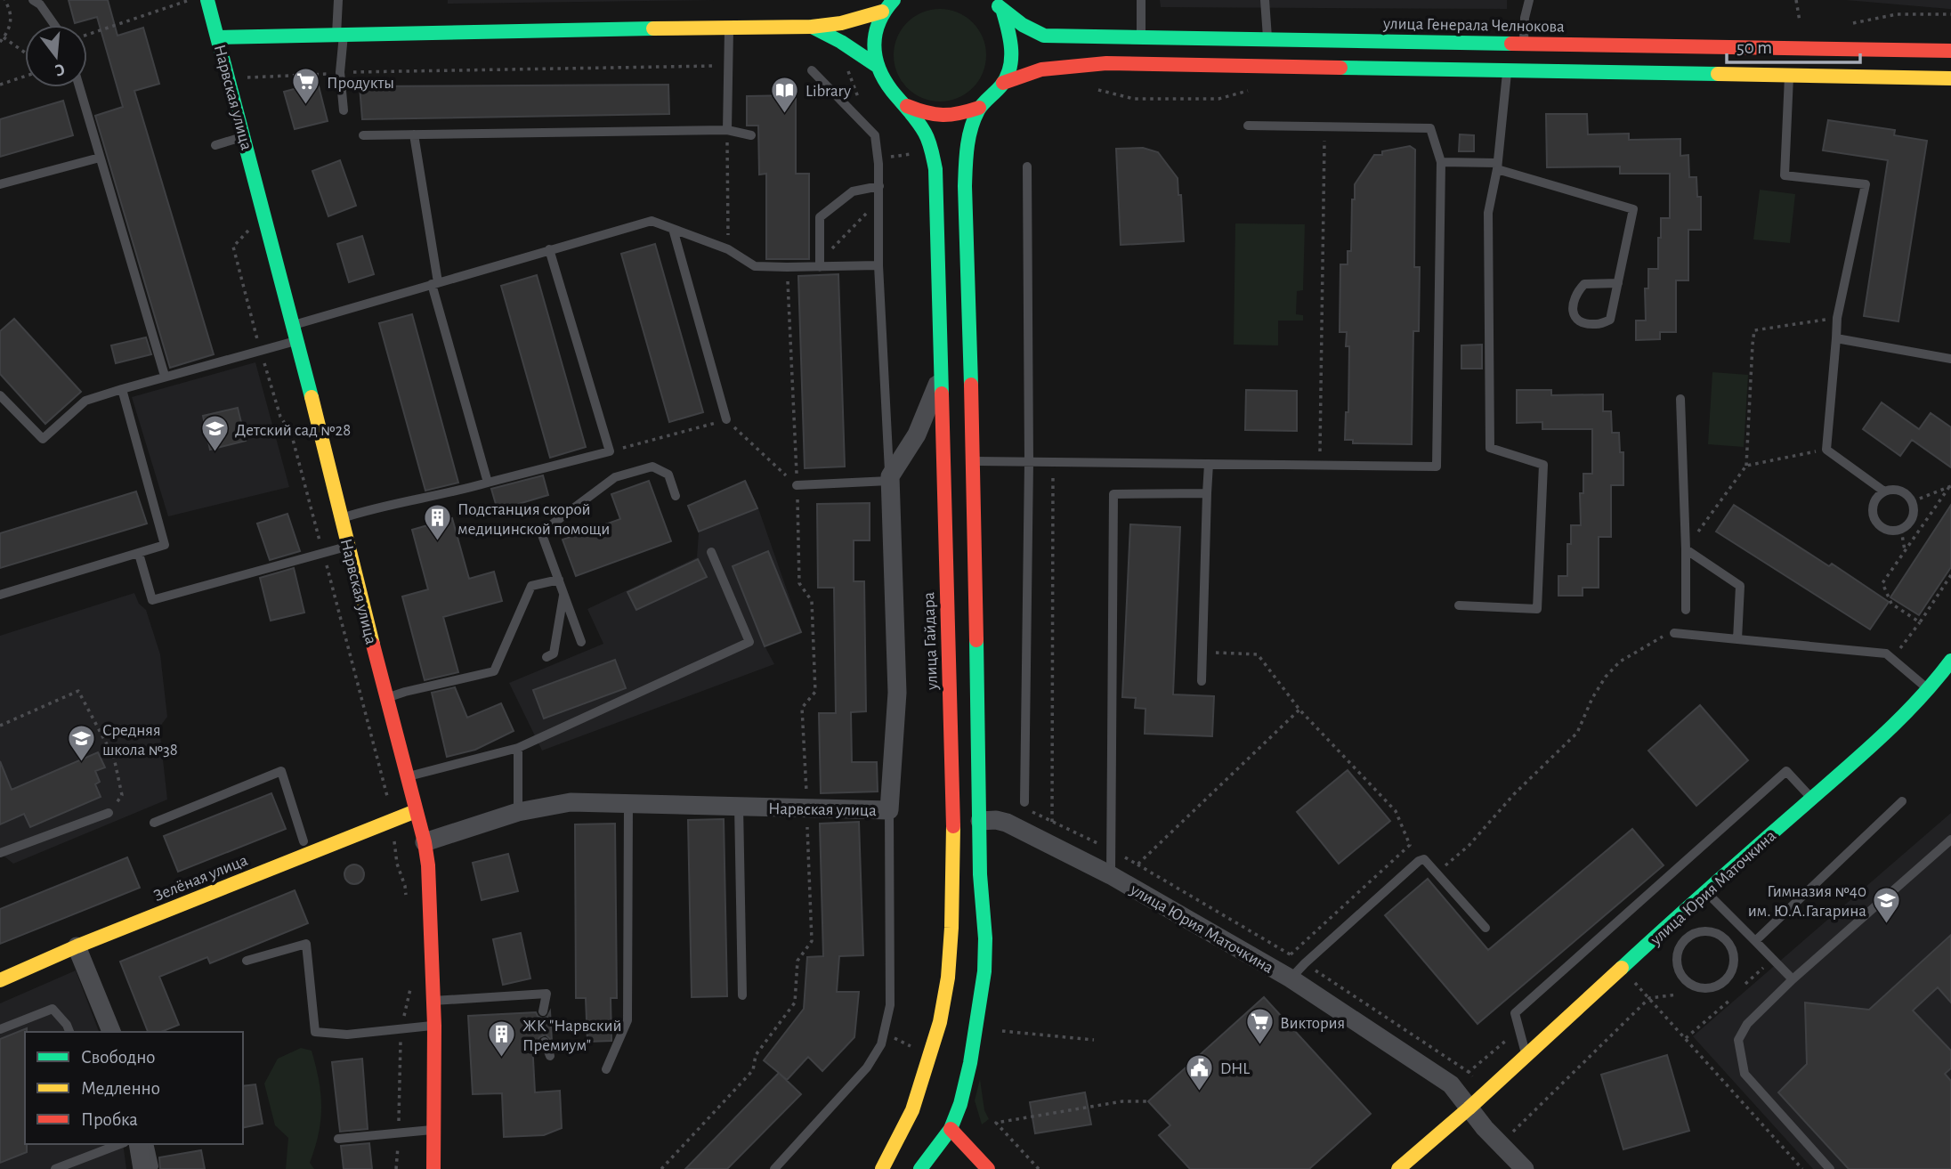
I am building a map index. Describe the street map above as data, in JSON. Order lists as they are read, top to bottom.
{
  "streets": {
    "main road": [
      "улица Генерала Челнокова",
      "Нарвская улица",
      "улица Гайдара",
      "Зелёная улица",
      "улица Юрия Маточкина"
    ]
  },
  "crossings": [
    ["улица Генерала Челнокова", "улица Гайдара"],
    ["Нарвская улица", "Зелёная улица"],
    ["улица Гайдара", "улица Юрия Маточкина"]
  ],
  "places": {
    "supermarket": ["Продукты", "Виктория"],
    "library": ["Library"],
    "school or university": ["Детский сад №28", "Средняя школа №38", "Гимназия №40 им. Ю.А.Гагарина"],
    "building": ["Подстанция скорой медицинской помощи", "ЖК \"Нарвский Премиум\""],
    "public building": ["DHL"]
  },
  "legend": ["Свободно", "Медленно", "Пробка"],
  "scale_bar": "50 m",
  "north": "bottom"
}
